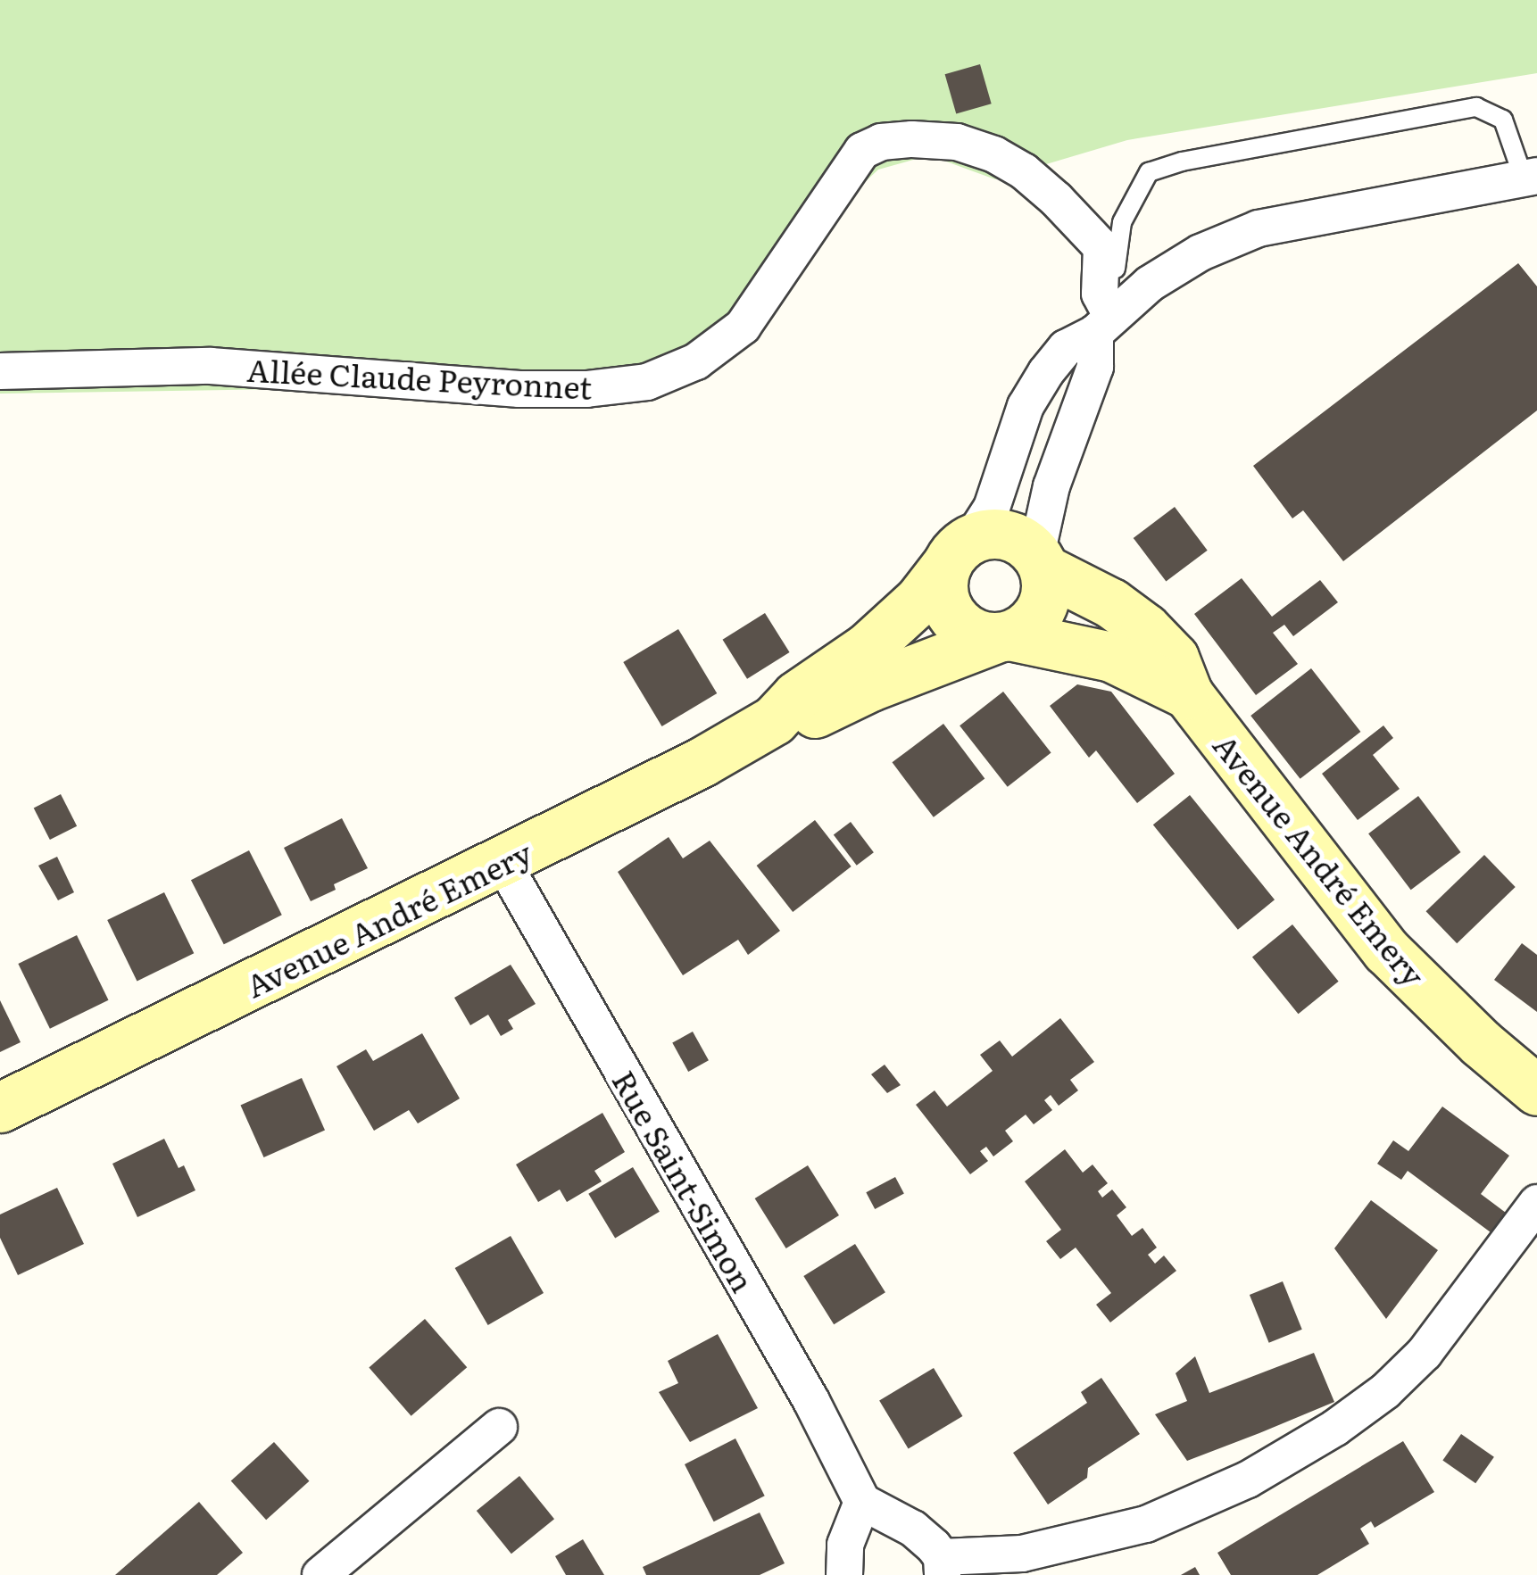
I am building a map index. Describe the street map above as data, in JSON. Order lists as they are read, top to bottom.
{
  "streets": {
    "street": ["Allée Claude Peyronnet", "Avenue André Emery", "Rue Saint-Simon"]
  },
  "crossings": [
    ["Allée Claude Peyronnet", "Avenue André Emery"],
    ["Avenue André Emery", "Rue Saint-Simon"]
  ]
}
